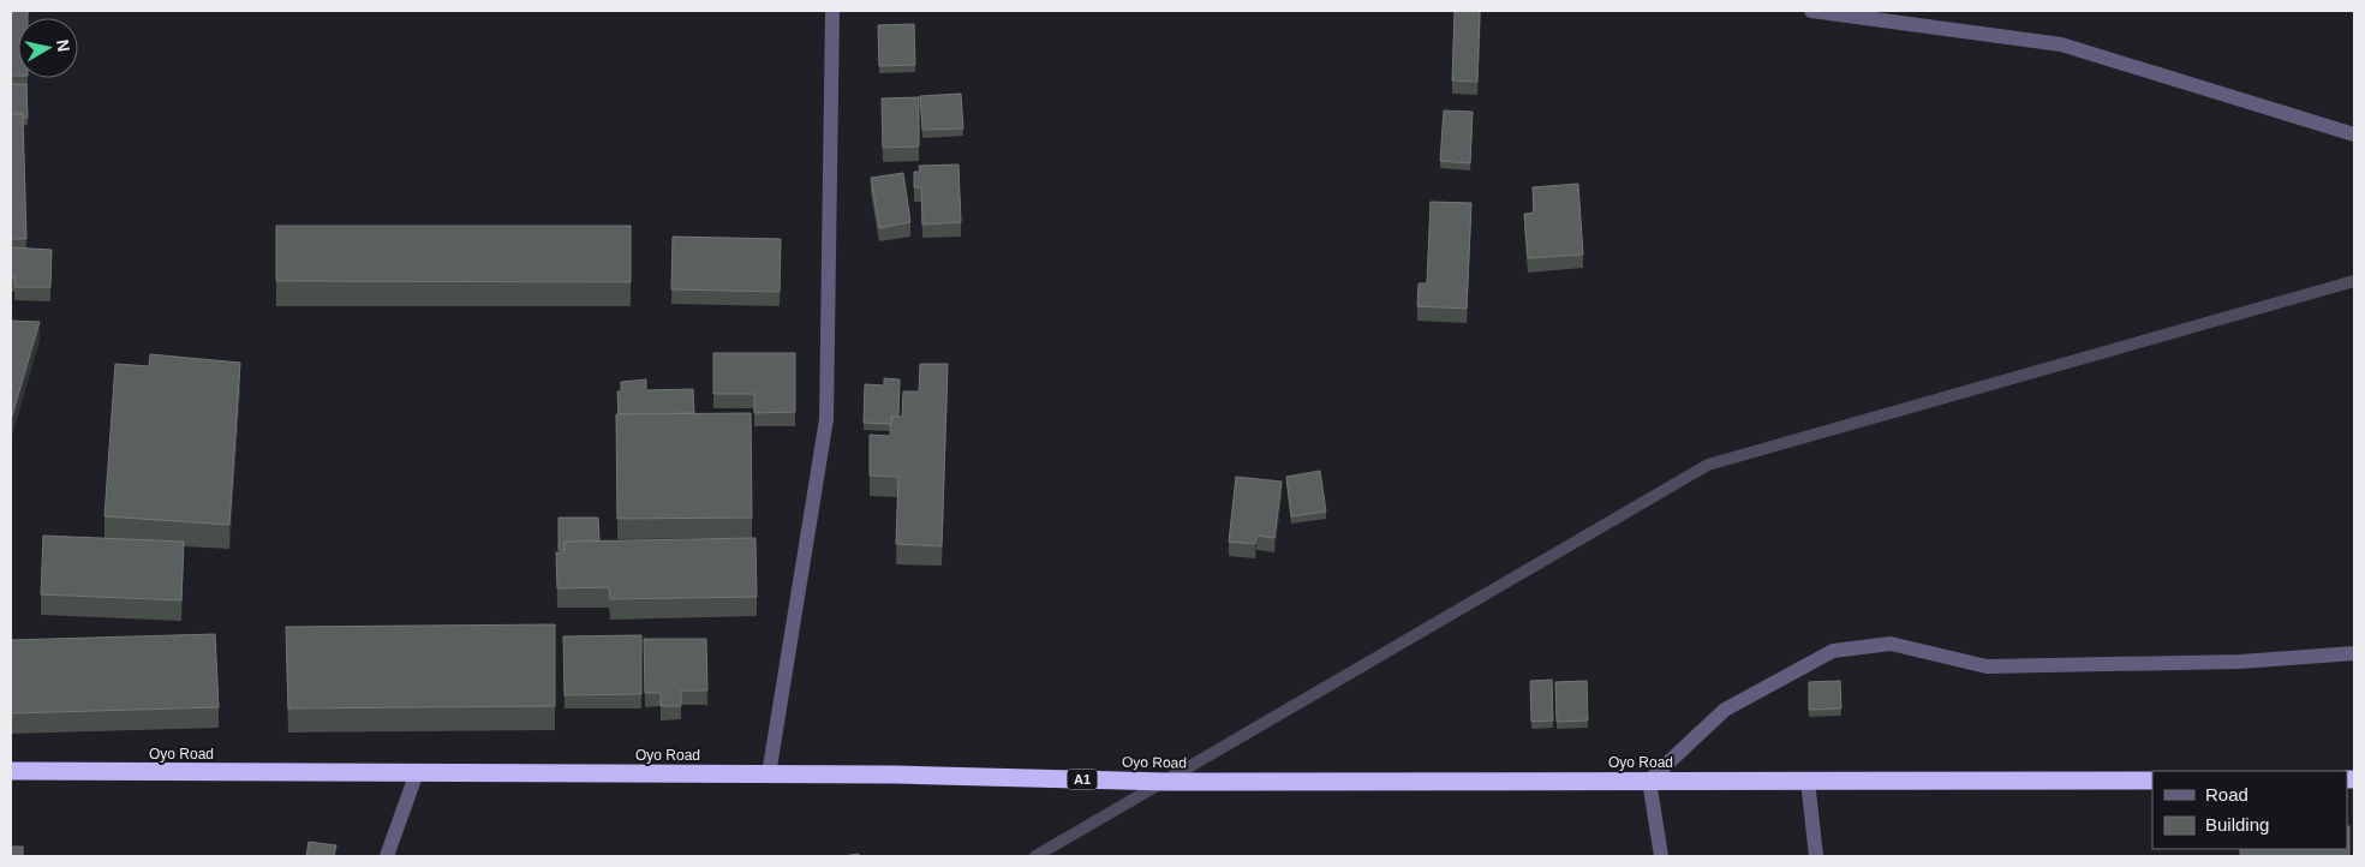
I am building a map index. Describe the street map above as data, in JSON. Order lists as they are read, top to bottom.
{
  "streets": {
    "highway": ["Oyo Road", "A1"]
  },
  "legend": ["Road", "Building"],
  "north": "right"
}
